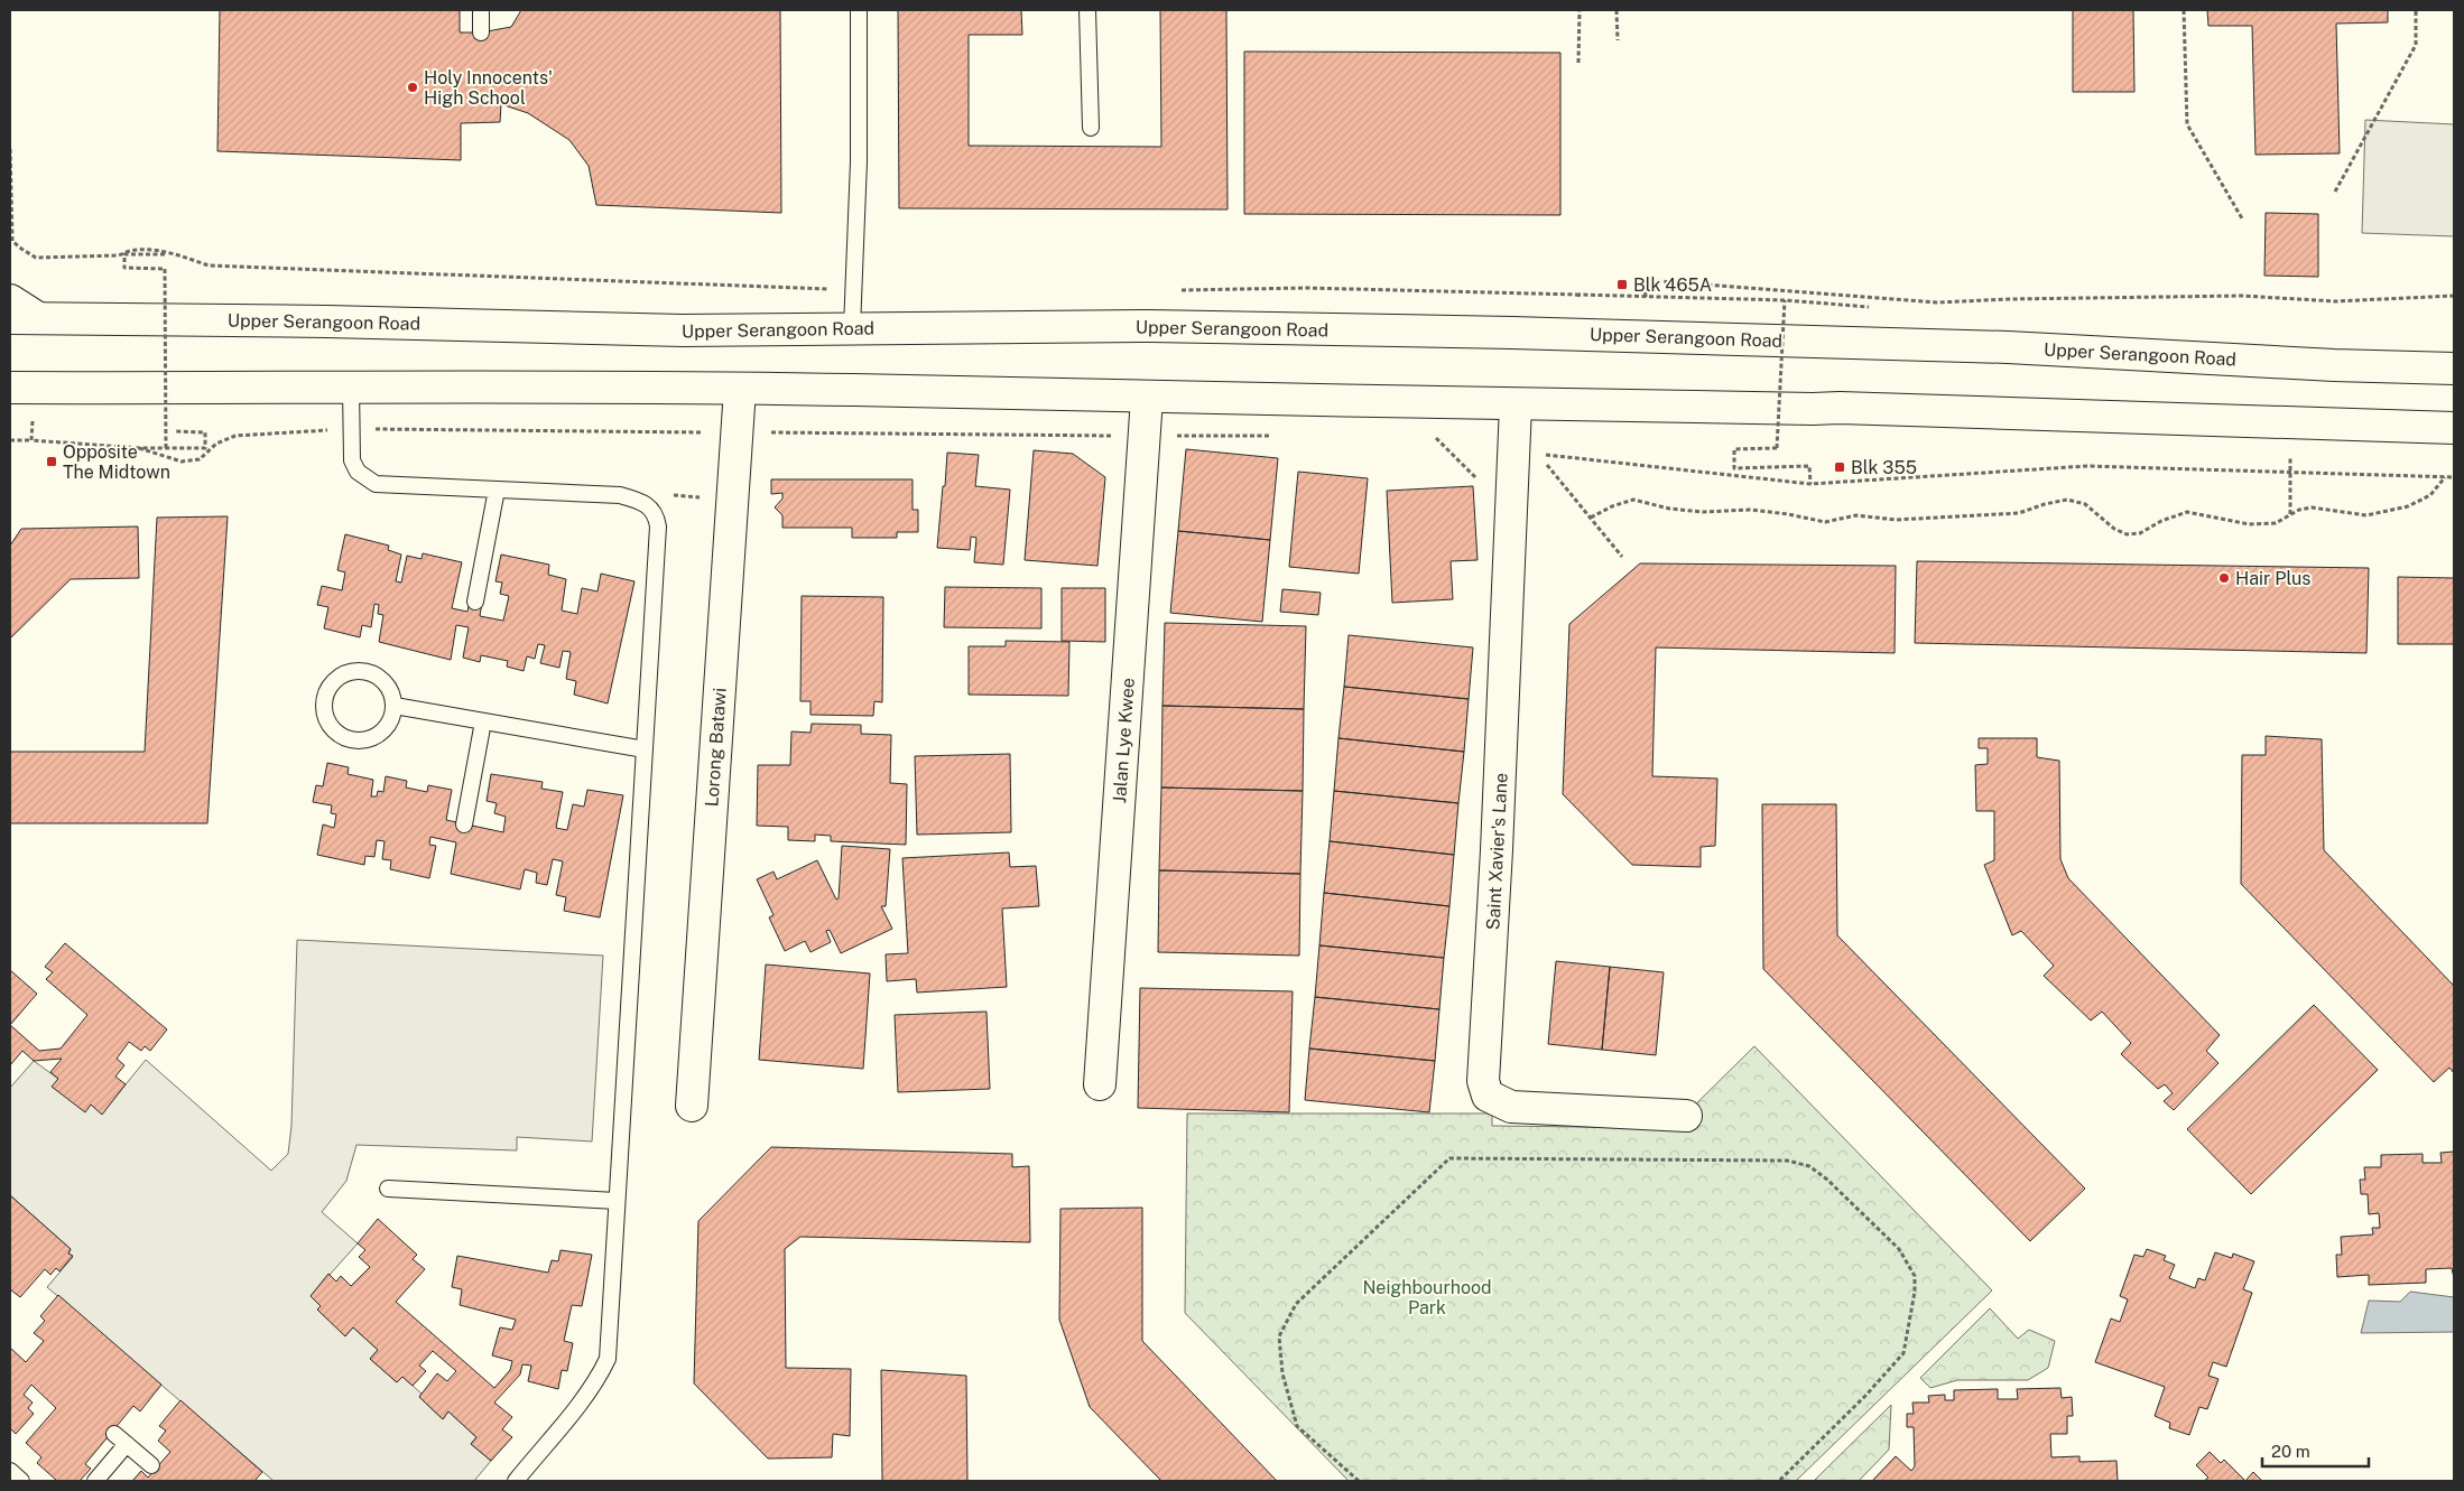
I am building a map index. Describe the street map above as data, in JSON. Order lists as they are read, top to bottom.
{
  "streets": {
    "main road": [
      "Upper Serangoon Road",
      "Jalan Lye Kwee",
      "Lorong Batawi",
      "Saint Xavier's Lane"
    ]
  },
  "parks": ["Neighbourhood Park"],
  "places": {
    "other": ["Holy Innocents' High School", "Hair Plus"],
    "transit": ["Blk 465A", "Opposite The Midtown", "Blk 355"]
  },
  "scale_bar": "20 m"
}
